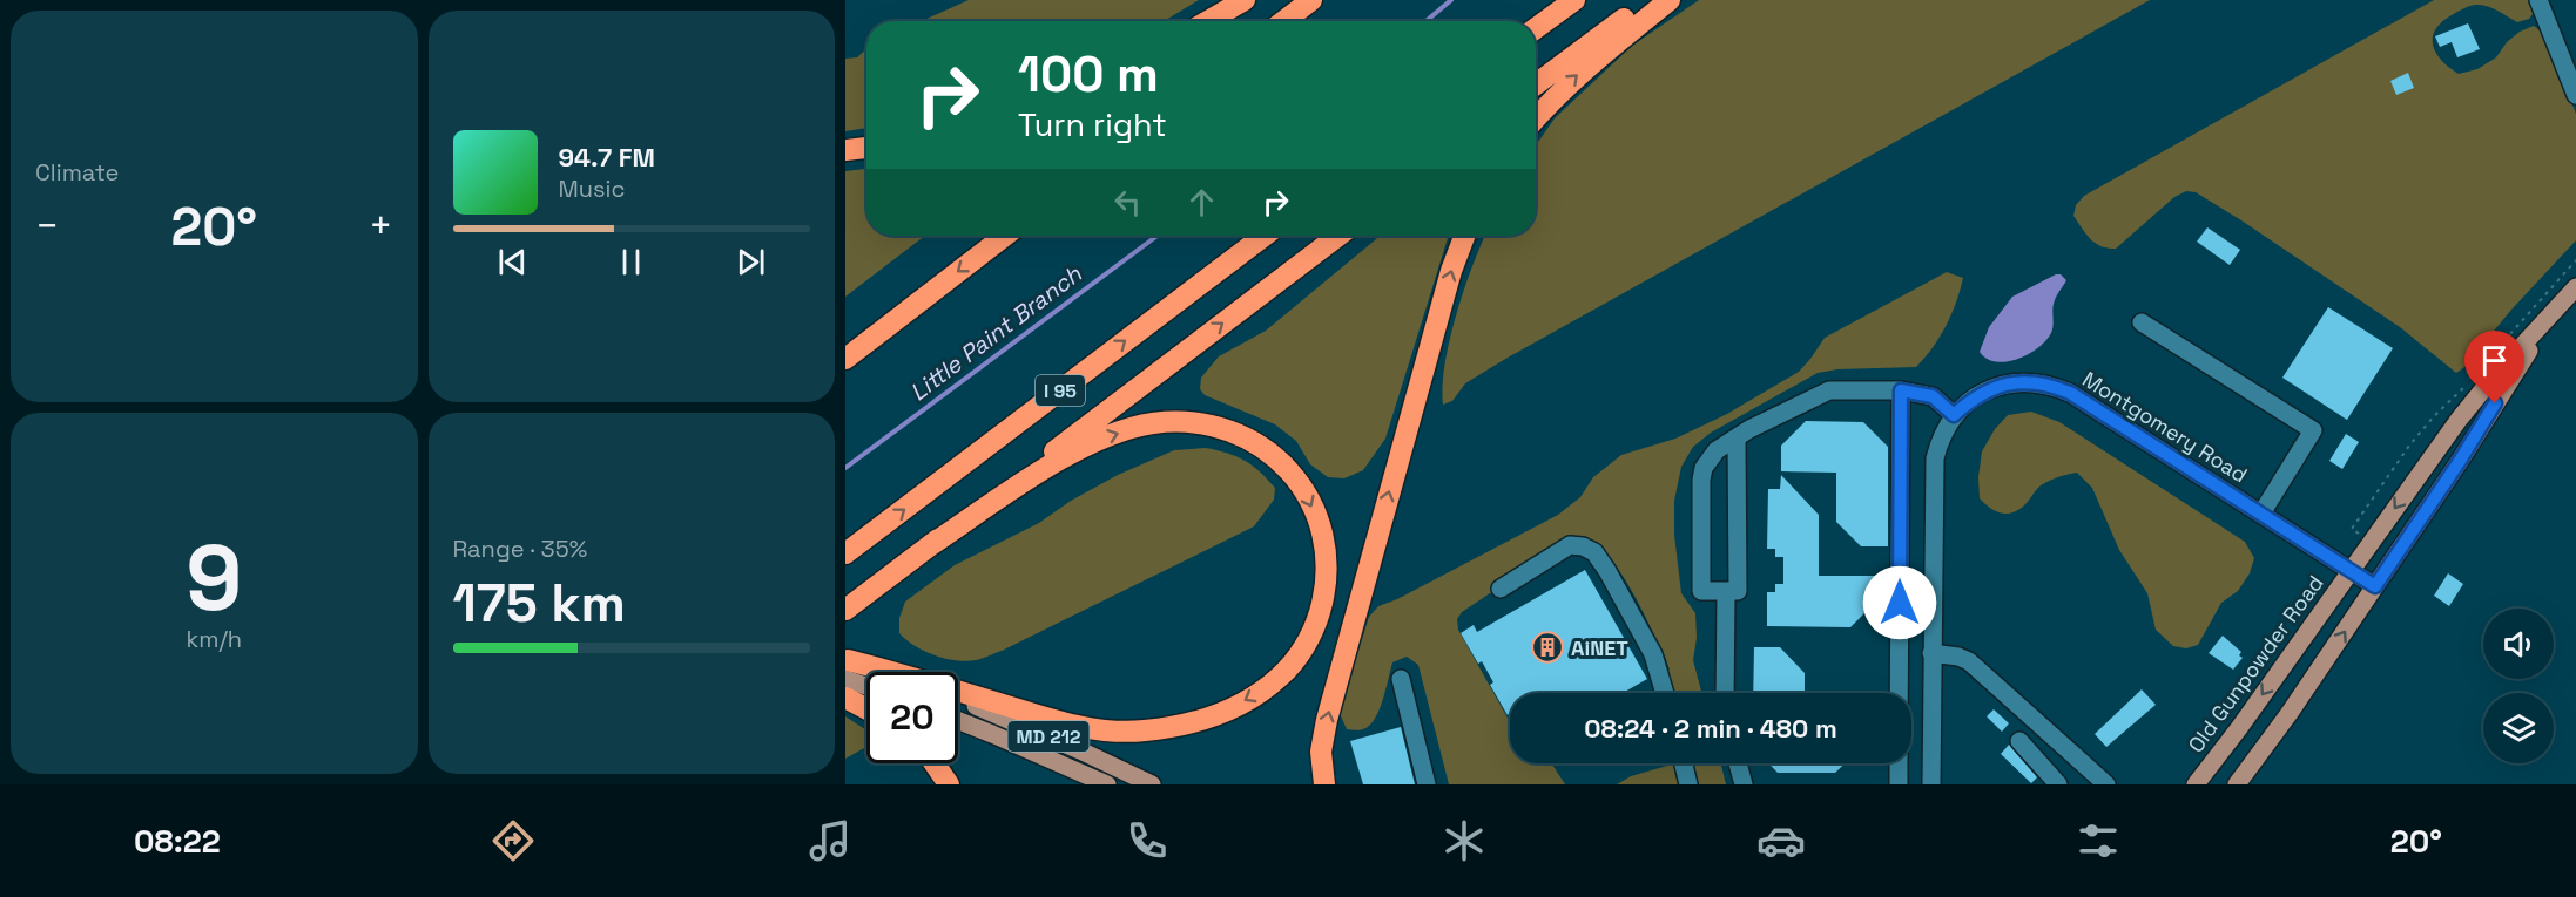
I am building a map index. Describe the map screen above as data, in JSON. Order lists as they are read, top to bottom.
{
  "streets": {
    "highway": ["I 95"],
    "main road": ["Old Gunpowder Road", "MD 212"],
    "street": ["Montgomery Road"]
  },
  "crossings": [
    ["Montgomery Road", "Old Gunpowder Road"]
  ],
  "water": ["Little Paint Branch"],
  "places": {
    "building": ["AiNET"]
  },
  "page": {
    "tile": [
      "Climate",
      ["9", "km/h"],
      ["Range · 35%", "175 km"]
    ],
    "turn": ["100 m", "Turn right"],
    "song": ["94.7 FM", "Music"],
    "heat": ["−", "20°", "+"],
    "limit": "20",
    "trip": "08:24 · 2 min · 480 m",
    "tabs": ["08:22", "20°"]
  }
}
